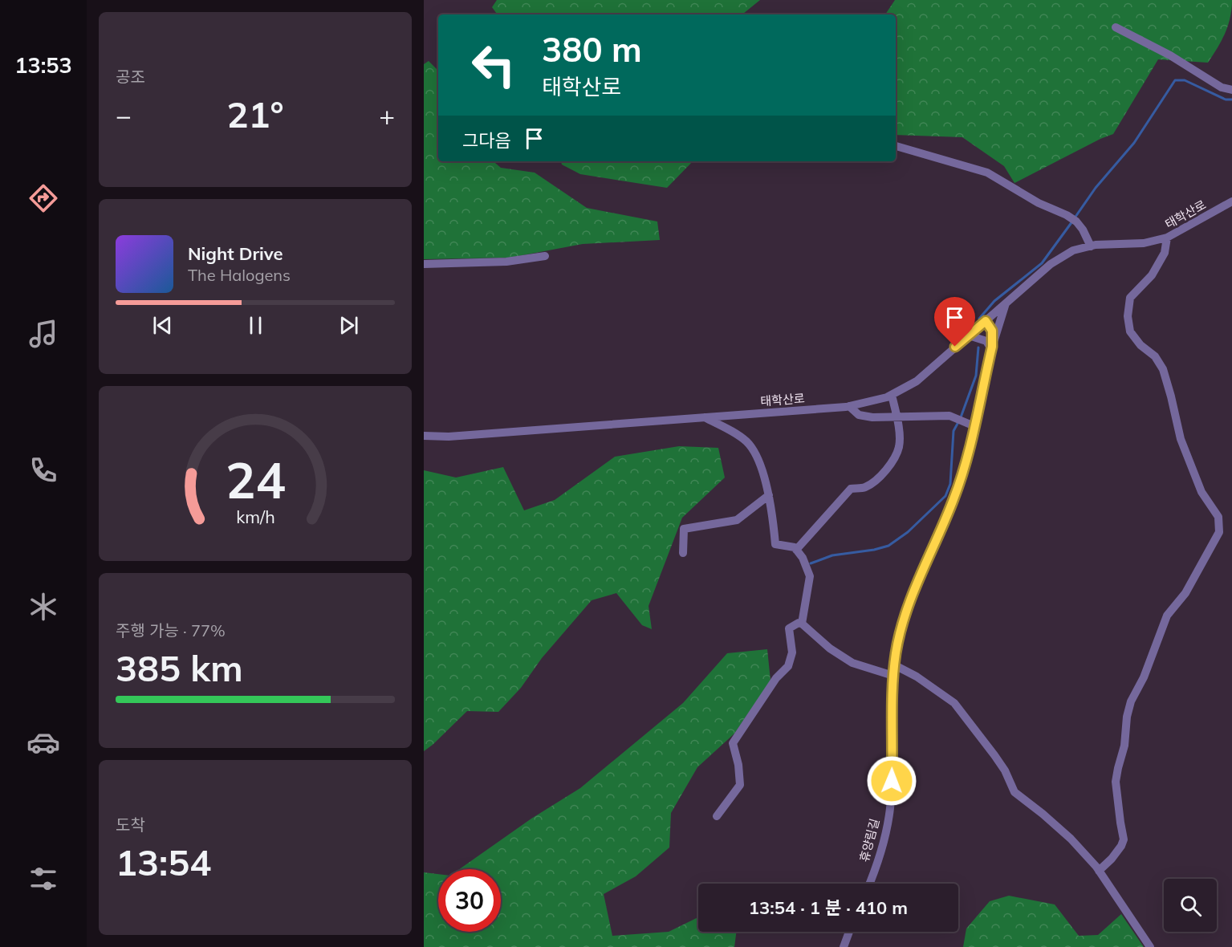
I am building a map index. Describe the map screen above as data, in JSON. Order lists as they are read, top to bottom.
{
  "streets": {
    "street": ["태학산로", "휴양림길"]
  },
  "crossings": [
    ["태학산로", "휴양림길"]
  ],
  "page": {
    "tabs": "13:53",
    "tile": [
      "공조",
      ["주행 가능 · 77%", "385 km"],
      ["도착", "13:54"]
    ],
    "turn": ["380 m", "태학산로"],
    "heat": ["−", "21°", "+"],
    "then": "그다음",
    "song": ["Night Drive", "The Halogens"],
    "limit": "30",
    "trip": "13:54 · 1 분 · 410 m",
    "gauge": ["24", "km/h"]
  }
}
